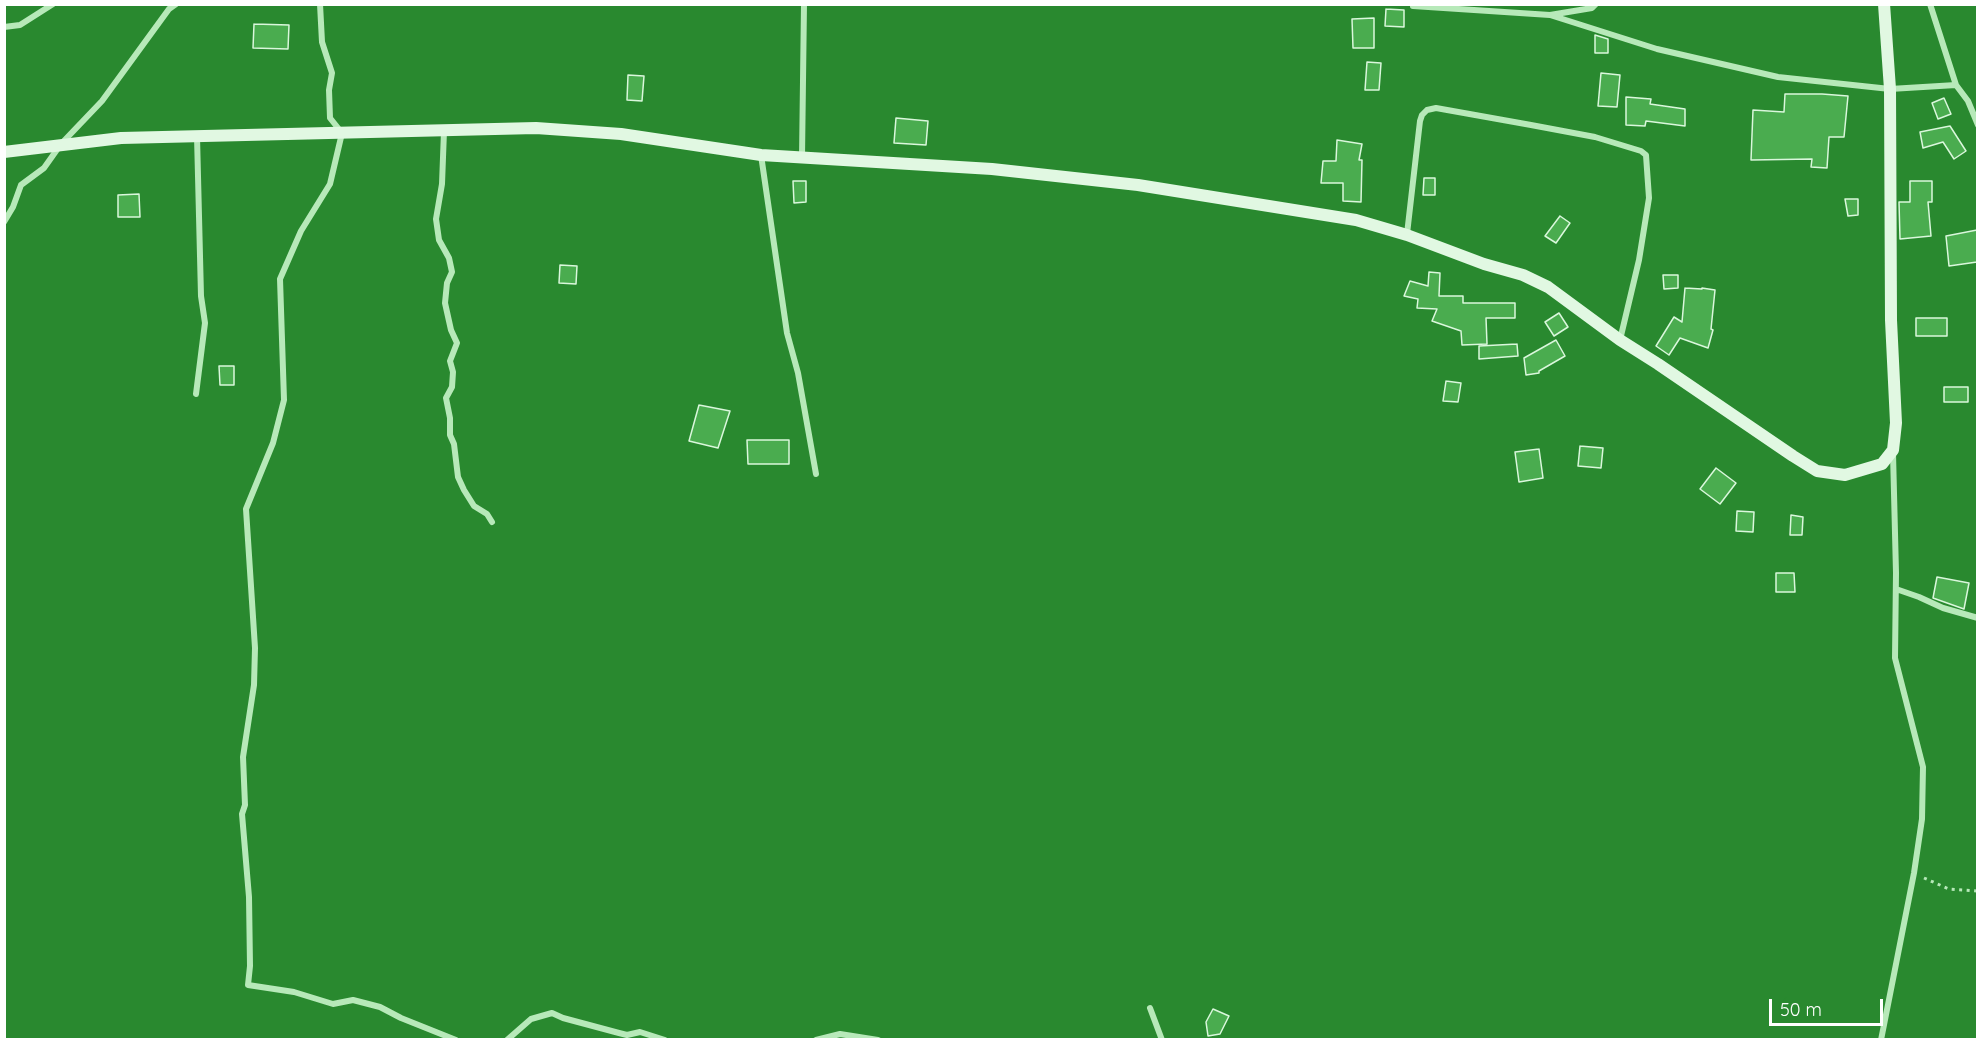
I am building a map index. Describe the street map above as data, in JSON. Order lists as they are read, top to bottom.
{
  "scale_bar": "50 m"
}
